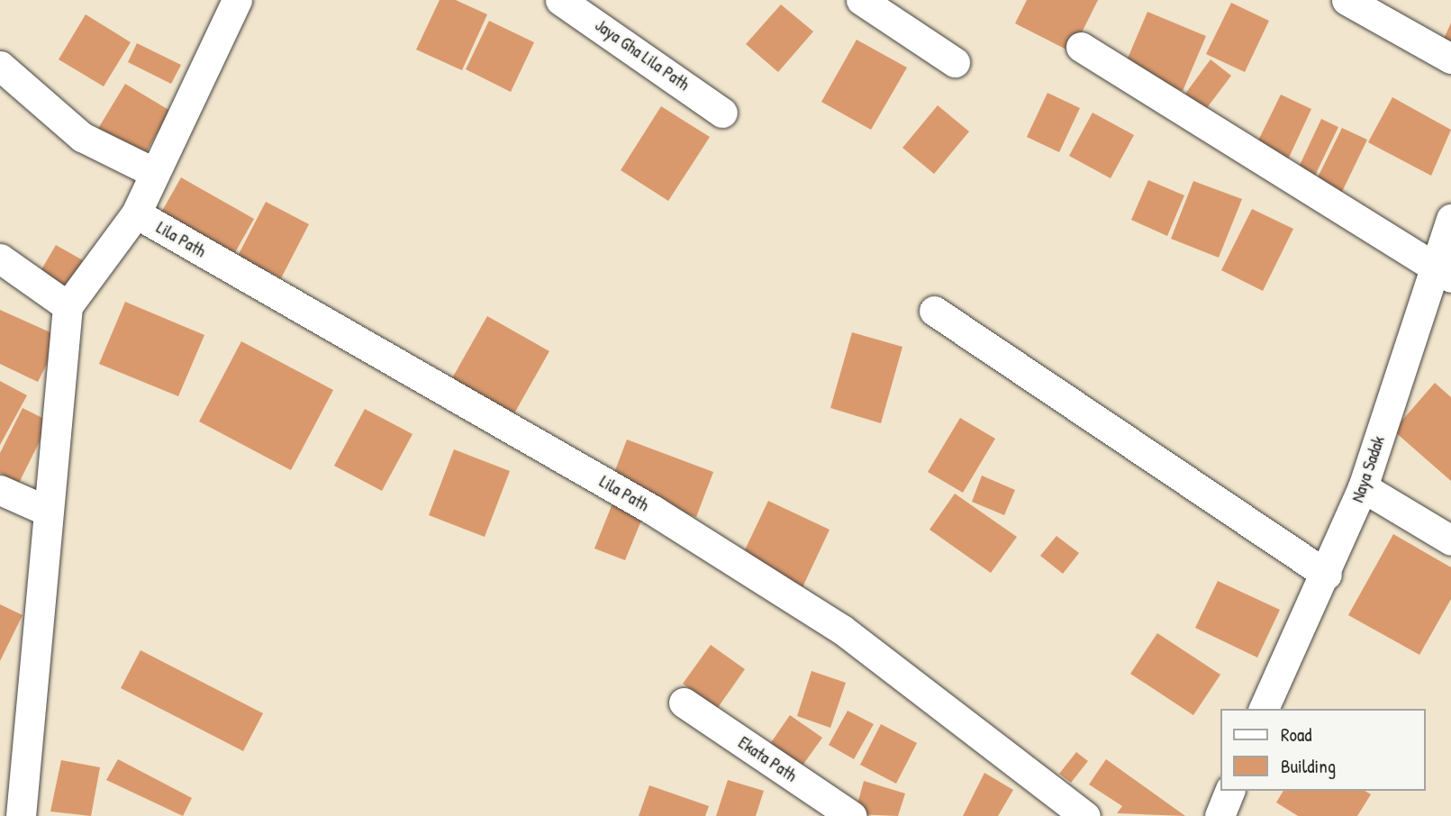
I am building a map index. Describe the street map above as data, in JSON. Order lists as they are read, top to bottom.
{
  "streets": {
    "street": [
      "Jaya Gha Lila Path",
      "Lila Path",
      "Naya Sadak",
      "Ekata Path"
    ]
  },
  "legend": ["Road", "Building"]
}
